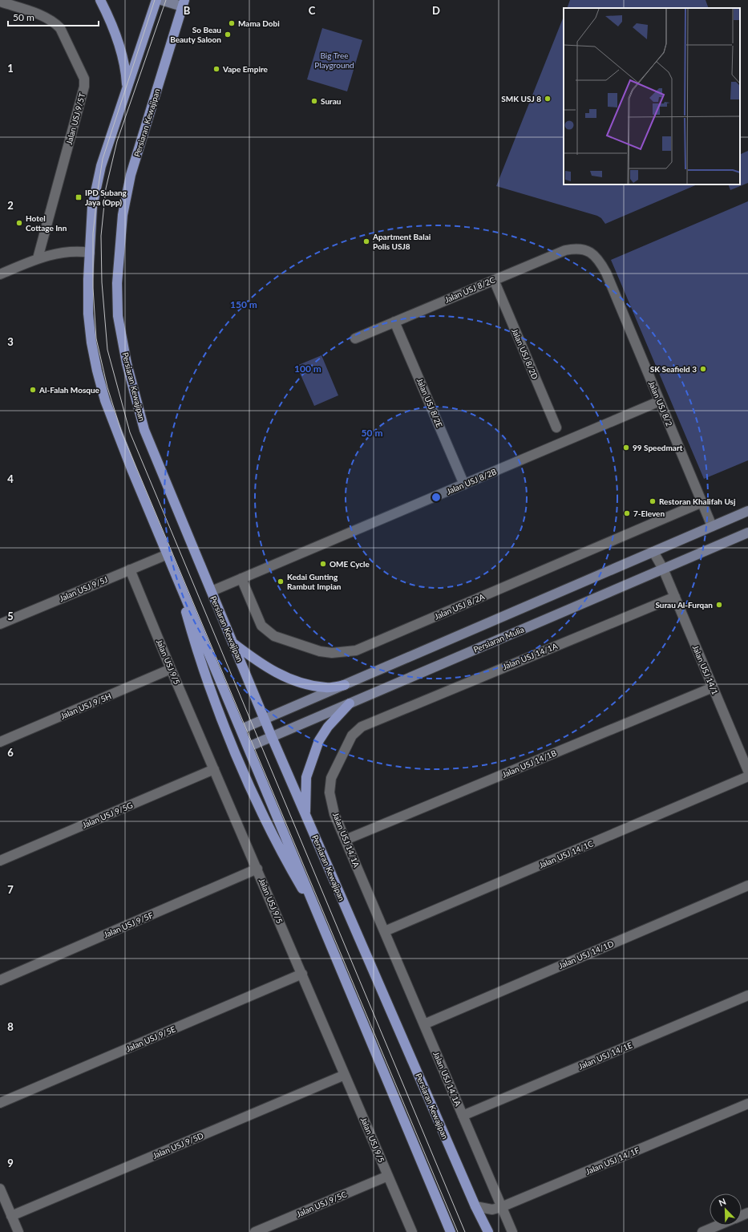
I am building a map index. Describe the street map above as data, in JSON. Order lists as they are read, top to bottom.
{
  "streets": {
    "main road": ["Persiaran Kewajipan", "Persiaran Mulia"],
    "street": [
      "Jalan USJ 9/5T",
      "Jalan USJ 8/2C",
      "Jalan USJ 8/2D",
      "Jalan USJ 8/2E",
      "Jalan USJ 8/2",
      "Jalan USJ 8/2B",
      "Jalan USJ 9/5J",
      "Jalan USJ 8/2A",
      "Jalan USJ 14/1A",
      "Jalan USJ 9/5",
      "Jalan USJ 14/1",
      "Jalan USJ 9/5H",
      "Jalan USJ 14/1B",
      "Jalan USJ 9/5G",
      "Jalan USJ 14/1C",
      "Jalan USJ 9/5F",
      "Jalan USJ 14/1D",
      "Jalan USJ 9/5E",
      "Jalan USJ 14/1E",
      "Jalan USJ 9/5D",
      "Jalan USJ 14/1F",
      "Jalan USJ 9/5C"
    ]
  },
  "crossings": [
    ["Persiaran Kewajipan", "Jalan USJ 8/2B"],
    ["Persiaran Kewajipan", "Persiaran Mulia"],
    ["Persiaran Kewajipan", "Jalan USJ 14/1F"],
    ["Jalan USJ 8/2C", "Jalan USJ 8/2D"],
    ["Jalan USJ 8/2C", "Jalan USJ 8/2E"],
    ["Jalan USJ 8/2C", "Jalan USJ 8/2"],
    ["Jalan USJ 8/2E", "Jalan USJ 8/2B"],
    ["Jalan USJ 8/2", "Jalan USJ 8/2B"],
    ["Jalan USJ 8/2", "Jalan USJ 8/2A"],
    ["Jalan USJ 8/2B", "Jalan USJ 8/2A"],
    ["Jalan USJ 9/5J", "Jalan USJ 9/5"],
    ["Persiaran Mulia", "Jalan USJ 14/1"],
    ["Jalan USJ 14/1A", "Jalan USJ 14/1"],
    ["Jalan USJ 14/1A", "Jalan USJ 14/1B"],
    ["Jalan USJ 14/1A", "Jalan USJ 14/1C"],
    ["Jalan USJ 14/1A", "Jalan USJ 14/1D"],
    ["Jalan USJ 14/1A", "Jalan USJ 14/1E"],
    ["Jalan USJ 14/1A", "Jalan USJ 14/1F"],
    ["Jalan USJ 9/5", "Jalan USJ 9/5H"],
    ["Jalan USJ 9/5", "Jalan USJ 9/5G"],
    ["Jalan USJ 9/5", "Jalan USJ 9/5F"],
    ["Jalan USJ 9/5", "Jalan USJ 9/5E"],
    ["Jalan USJ 9/5", "Jalan USJ 9/5D"],
    ["Jalan USJ 9/5", "Jalan USJ 9/5C"],
    ["Jalan USJ 14/1", "Jalan USJ 14/1B"]
  ],
  "parks": ["Big Tree Playground"],
  "places": {
    "other": [
      "Mama Dobi",
      "So Beau Beauty Saloon",
      "Vape Empire",
      "SMK USJ 8",
      "Surau",
      "Hotel Cottage Inn",
      "Apartment Balai Polis USJ8",
      "SK Seafield 3",
      "Al-Falah Mosque",
      "99 Speedmart",
      "Restoran Khalifah Usj",
      "7-Eleven",
      "OME Cycle",
      "Kedai Gunting Rambut Impian",
      "Surau Al-Furqan"
    ],
    "transit": ["IPD Subang Jaya (Opp)"]
  },
  "scale_bar": "50 m",
  "north": "top left",
  "grid": {
    "columns": ["B", "C", "D"],
    "rows": [
      "1",
      "2",
      "3",
      "4",
      "5",
      "6",
      "7",
      "8",
      "9"
    ]
  },
  "rings": ["150 m", "100 m", "50 m"]
}
